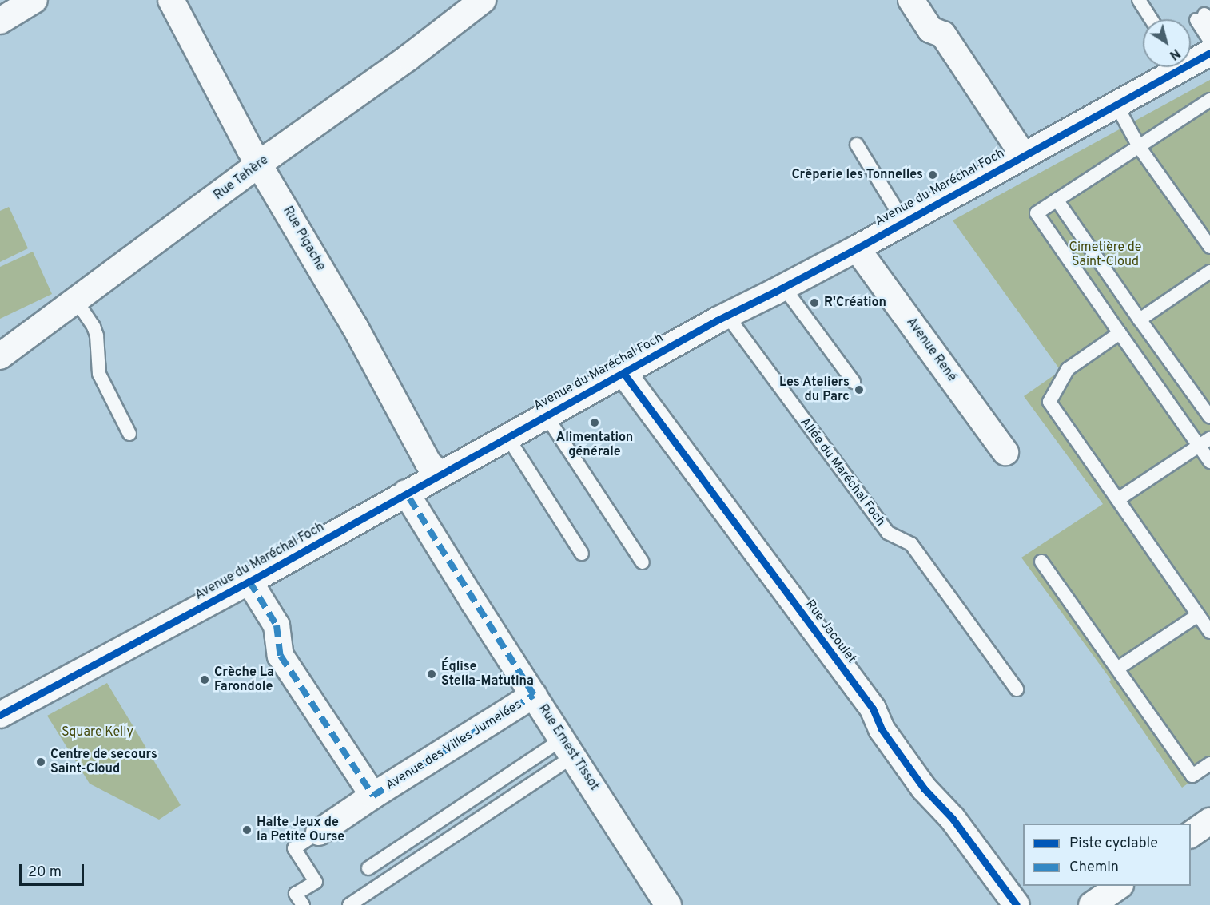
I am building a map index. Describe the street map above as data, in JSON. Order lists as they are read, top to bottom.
{
  "streets": {
    "street": [
      "Rue Tahère",
      "Avenue du Maréchal Foch",
      "Rue Pigache",
      "Avenue René",
      "Rue Jacoulet",
      "Avenue des Villes Jumelées",
      "Rue Ernest Tissot"
    ],
    "lane": ["Allée du Maréchal Foch"]
  },
  "crossings": [
    ["Rue Tahère", "Rue Pigache"],
    ["Avenue du Maréchal Foch", "Rue Pigache"],
    ["Avenue du Maréchal Foch", "Avenue René"],
    ["Avenue du Maréchal Foch", "Allée du Maréchal Foch"],
    ["Avenue du Maréchal Foch", "Rue Jacoulet"],
    ["Avenue du Maréchal Foch", "Avenue des Villes Jumelées"],
    ["Avenue du Maréchal Foch", "Rue Ernest Tissot"],
    ["Avenue des Villes Jumelées", "Rue Ernest Tissot"]
  ],
  "parks": ["Cimetière de Saint-Cloud", "Square Kelly"],
  "places": [
    "Crêperie les Tonnelles",
    "R'Création",
    "Les Ateliers du Parc",
    "Alimentation générale",
    "Église Stella-Matutina",
    "Crèche La Farondole",
    "Centre de secours Saint-Cloud",
    "Halte Jeux de la Petite Ourse"
  ],
  "legend": ["Piste cyclable", "Chemin"],
  "scale_bar": "20 m",
  "north": "bottom right"
}
